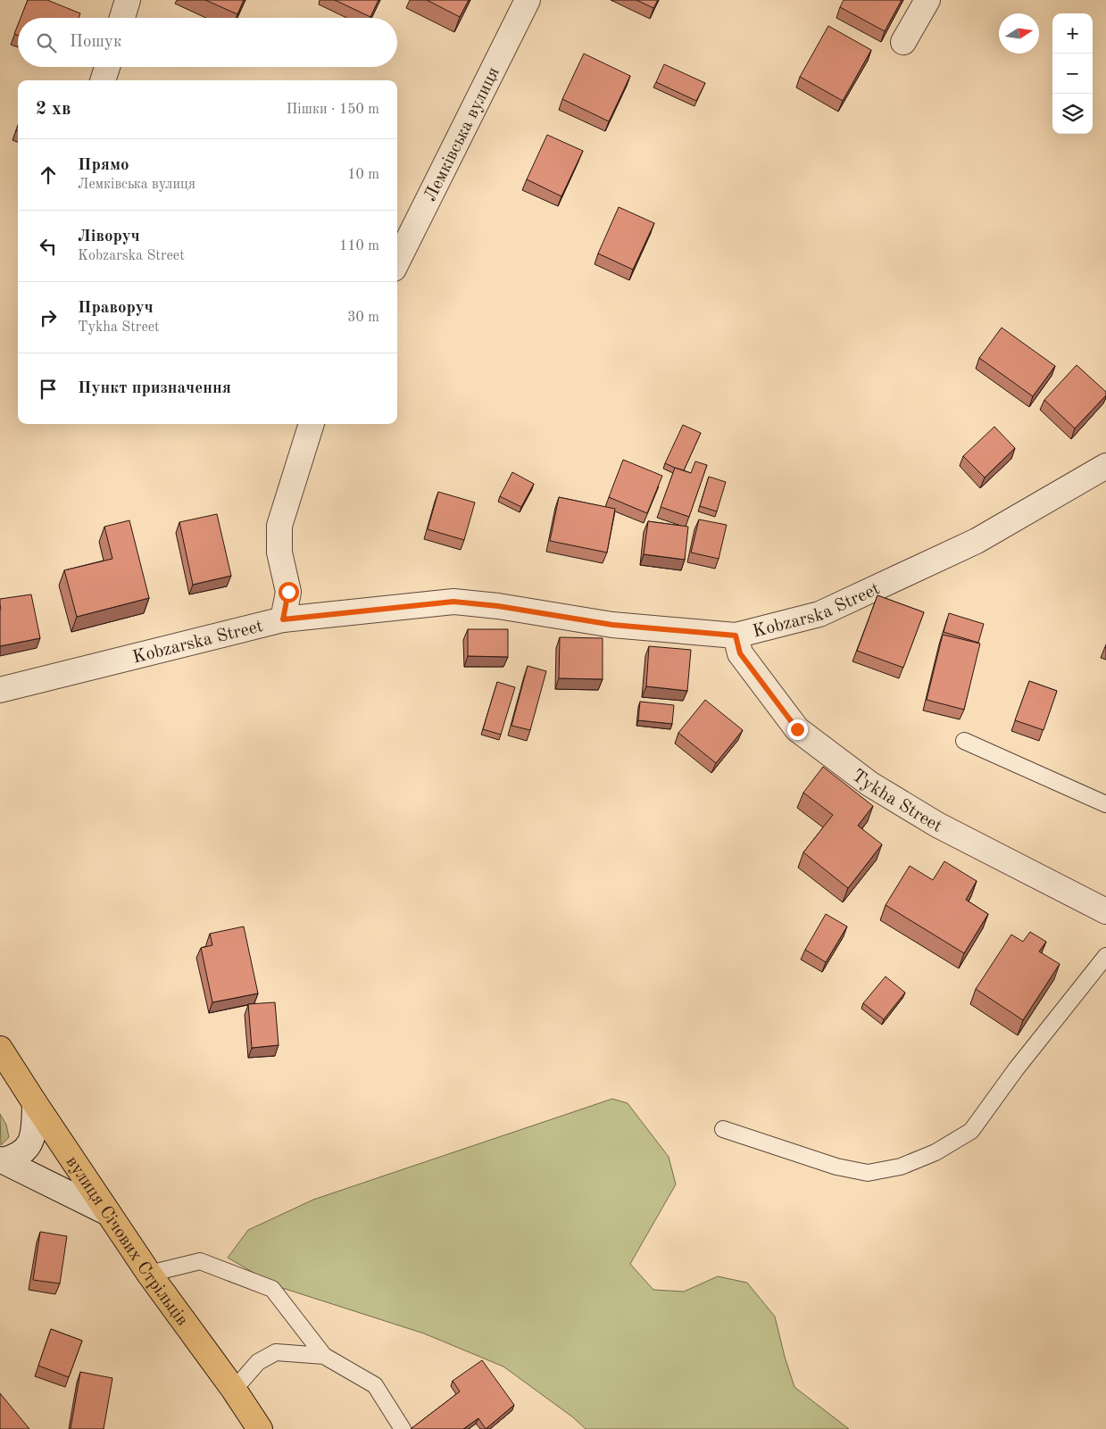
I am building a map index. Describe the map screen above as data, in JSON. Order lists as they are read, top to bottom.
{
  "streets": {
    "main road": ["вулиця Січових Стрільців"],
    "street": ["Лемківська вулиця", "Kobzarska Street", "Tykha Street"]
  },
  "crossings": [
    ["Kobzarska Street", "Tykha Street"]
  ],
  "north": "right",
  "page": {
    "map_buttons": ["+", "−"],
    "search": "Пошук",
    "heading": ["2 хв", "Пішки · 150 m"],
    "list": [
      ["Прямо", "Лемківська вулиця", "10 m"],
      ["Ліворуч", "Kobzarska Street", "110 m"],
      ["Праворуч", "Tykha Street", "30 m"],
      "Пункт призначення"
    ]
  }
}
